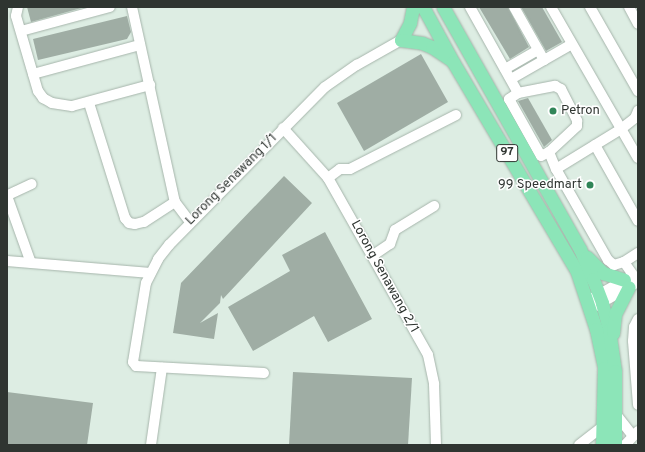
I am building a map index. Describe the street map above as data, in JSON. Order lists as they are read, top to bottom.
{
  "streets": {
    "main road": ["97"],
    "street": ["Lorong Senawang 1/1", "Lorong Senawang 2/1"]
  },
  "crossings": [
    ["Lorong Senawang 1/1", "Lorong Senawang 2/1"]
  ],
  "places": ["Petron", "99 Speedmart"]
}
